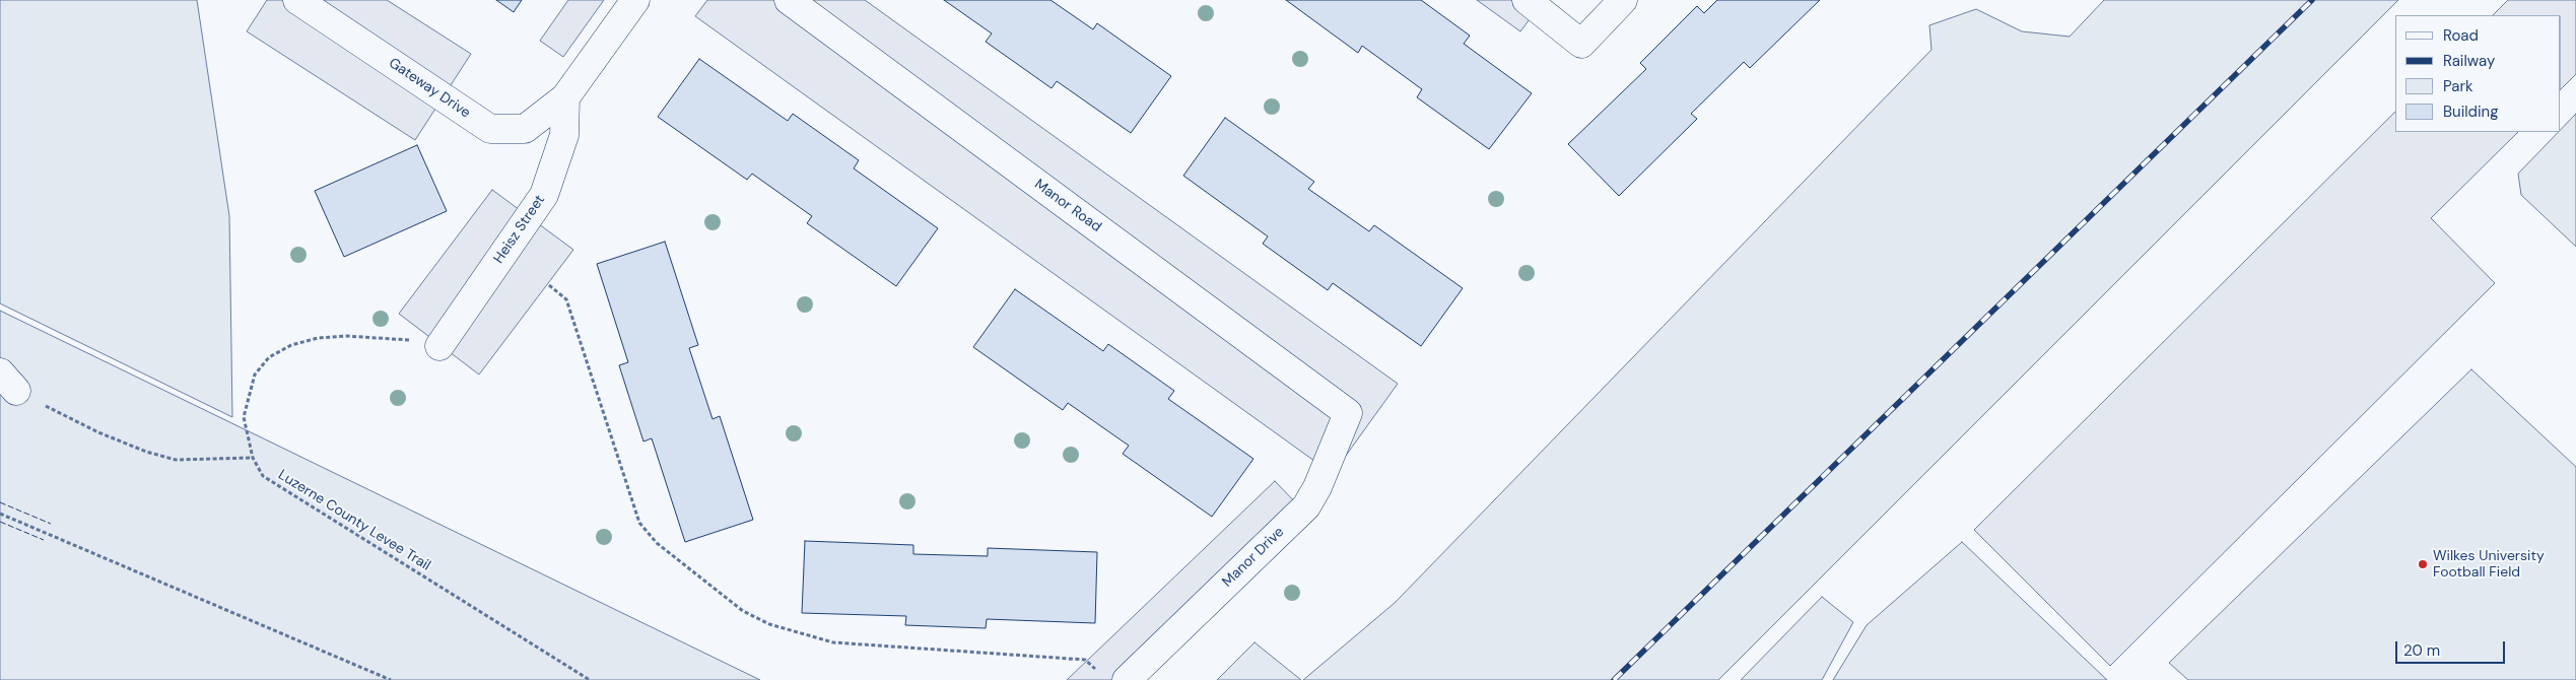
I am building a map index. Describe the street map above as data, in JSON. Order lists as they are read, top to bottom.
{
  "streets": {
    "street": [
      "Gateway Drive",
      "Manor Road",
      "Heisz Street",
      "Manor Drive"
    ],
    "path": ["Luzerne County Levee Trail"]
  },
  "crossings": [
    ["Gateway Drive", "Heisz Street"],
    ["Manor Road", "Manor Drive"],
    ["Heisz Street", "Luzerne County Levee Trail"]
  ],
  "places": ["Wilkes University Football Field"],
  "legend": [
    "Road",
    "Railway",
    "Park",
    "Building"
  ],
  "scale_bar": "20 m"
}
